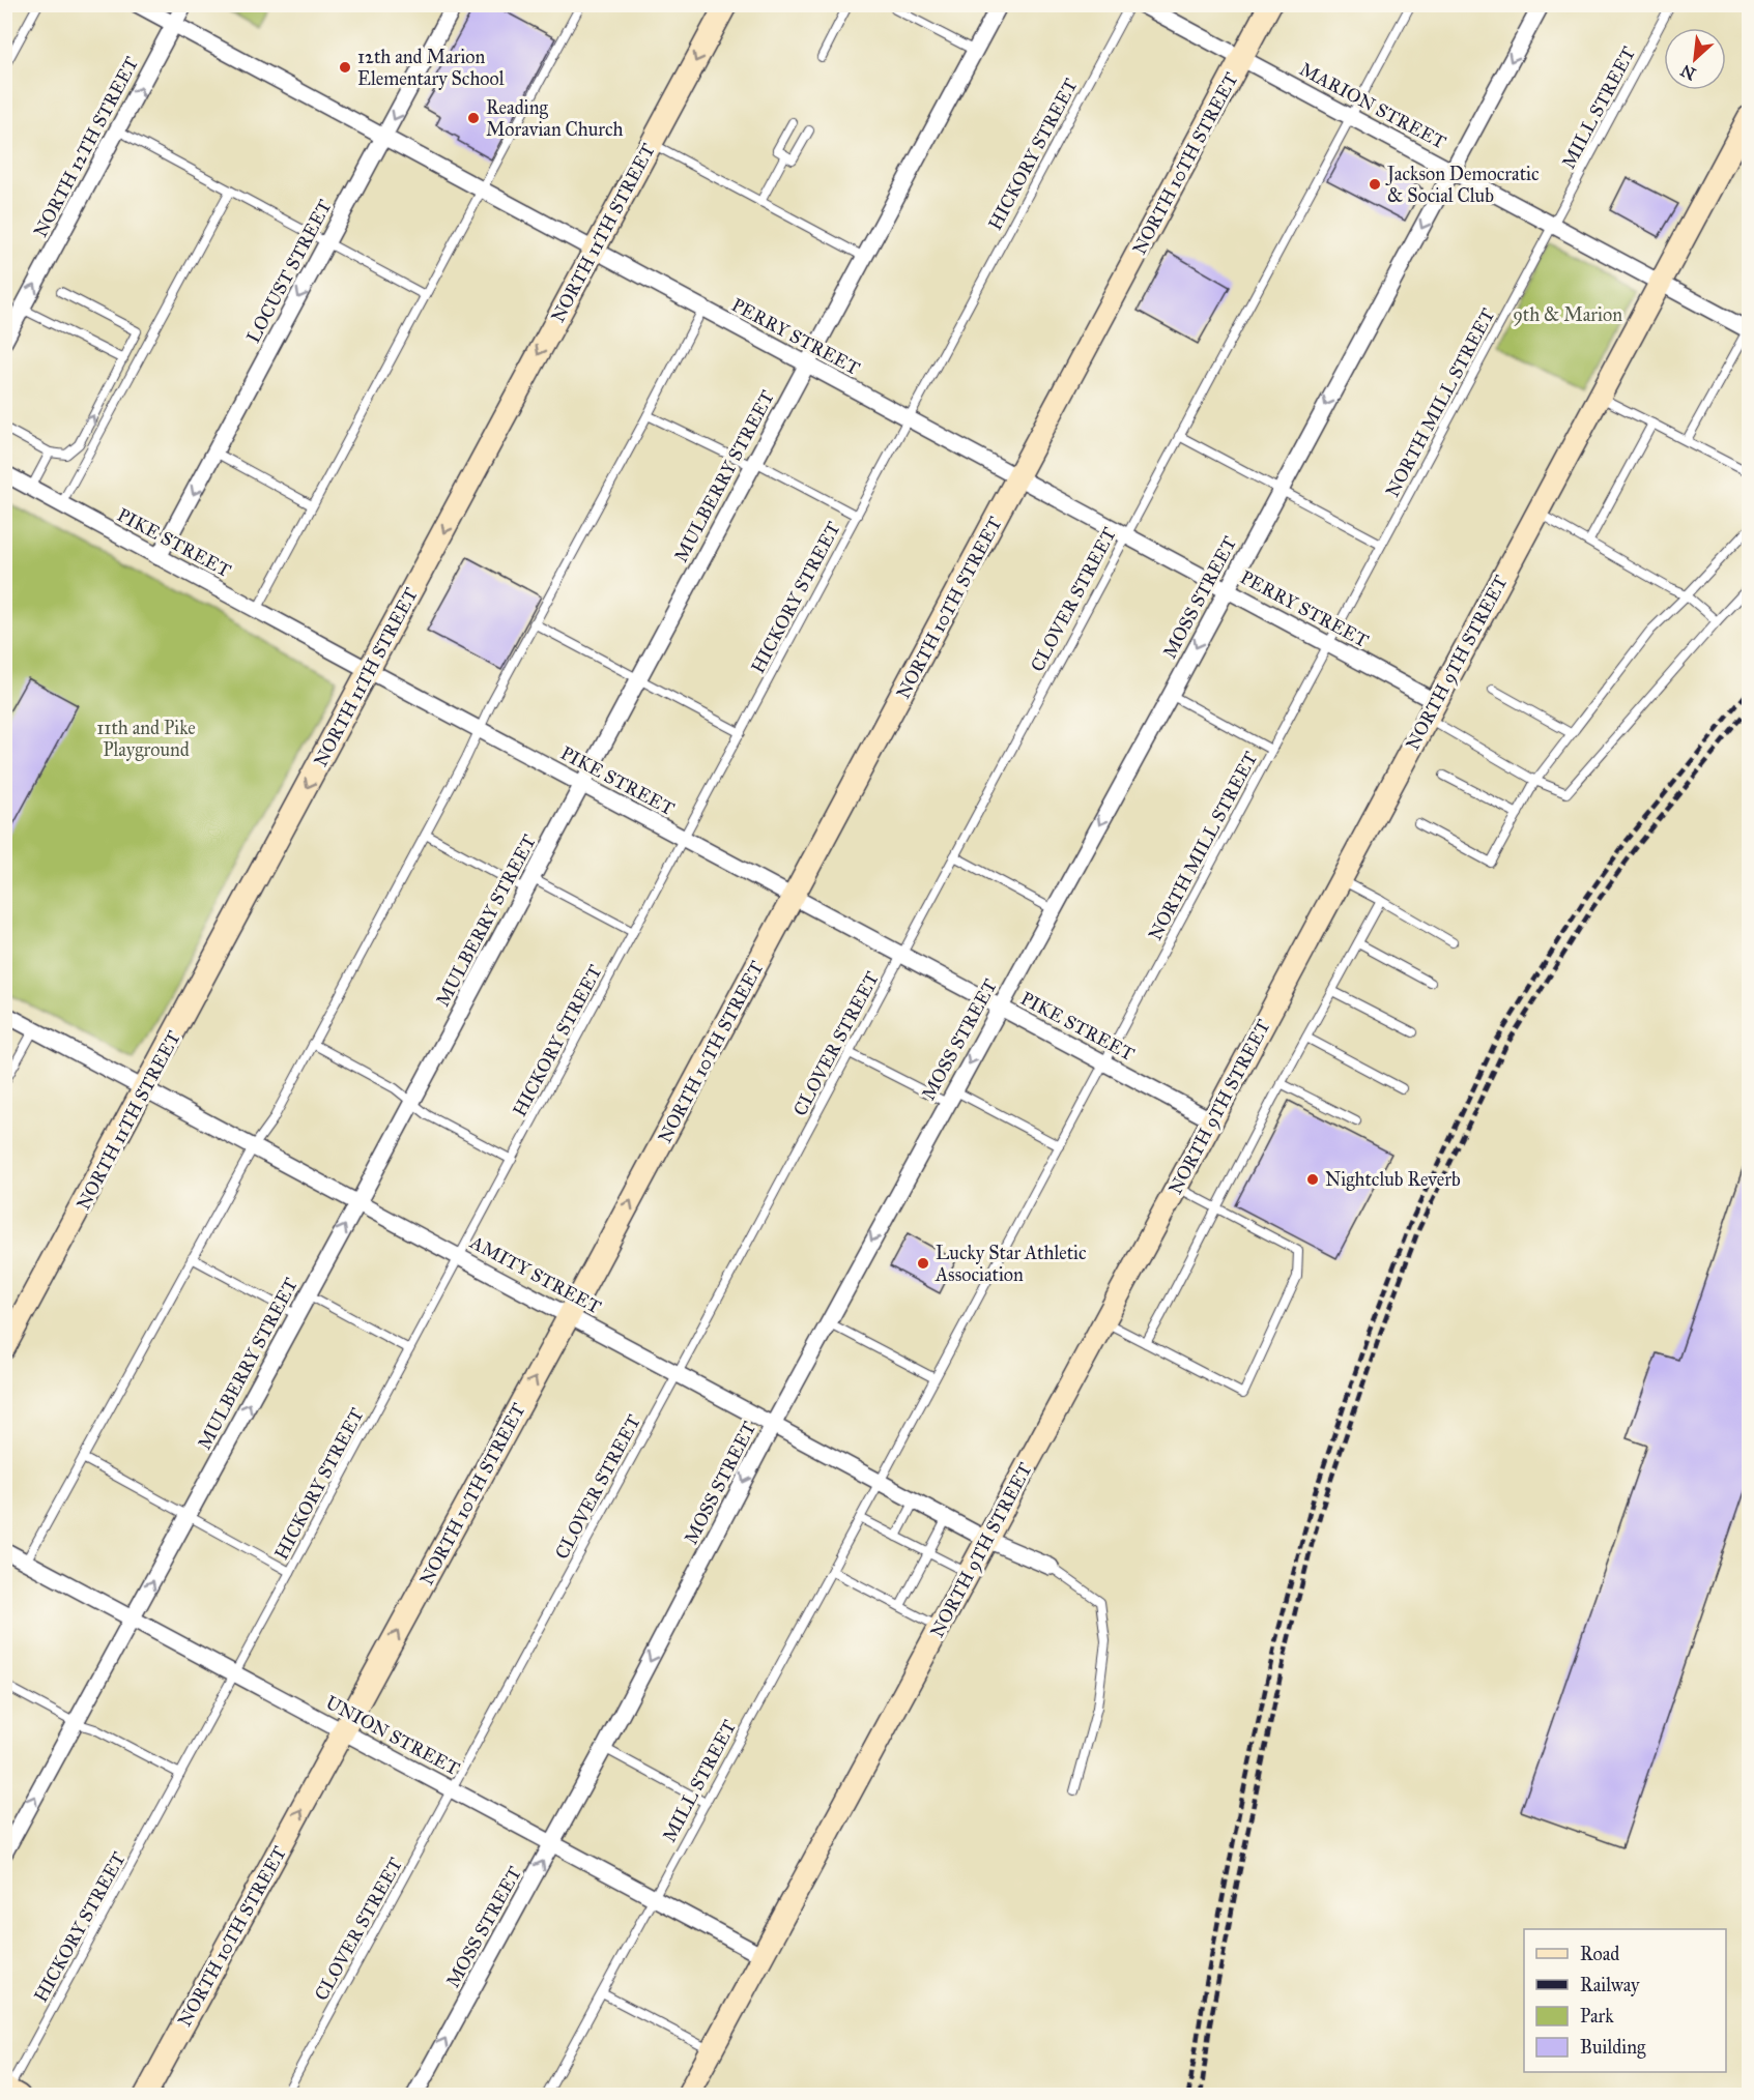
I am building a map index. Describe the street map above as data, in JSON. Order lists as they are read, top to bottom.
{
  "streets": {
    "street": [
      "MARION STREET",
      "NORTH 12TH STREET",
      "NORTH 10TH STREET",
      "NORTH 11TH STREET",
      "LOCUST STREET",
      "PERRY STREET",
      "MULBERRY STREET",
      "PIKE STREET",
      "MOSS STREET",
      "NORTH 9TH STREET",
      "AMITY STREET",
      "UNION STREET"
    ],
    "lane": [
      "MILL STREET",
      "HICKORY STREET",
      "NORTH MILL STREET",
      "CLOVER STREET"
    ]
  },
  "crossings": [
    ["MARION STREET", "MILL STREET"],
    ["MARION STREET", "NORTH 10TH STREET"],
    ["MARION STREET", "NORTH MILL STREET"],
    ["MARION STREET", "MOSS STREET"],
    ["MARION STREET", "CLOVER STREET"],
    ["MARION STREET", "NORTH 9TH STREET"],
    ["MILL STREET", "NORTH MILL STREET"],
    ["MILL STREET", "AMITY STREET"],
    ["MILL STREET", "UNION STREET"],
    ["NORTH 12TH STREET", "PERRY STREET"],
    ["HICKORY STREET", "PERRY STREET"],
    ["HICKORY STREET", "PIKE STREET"],
    ["HICKORY STREET", "AMITY STREET"],
    ["HICKORY STREET", "UNION STREET"],
    ["NORTH 10TH STREET", "PERRY STREET"],
    ["NORTH 10TH STREET", "PIKE STREET"],
    ["NORTH 10TH STREET", "AMITY STREET"],
    ["NORTH 10TH STREET", "UNION STREET"],
    ["NORTH 11TH STREET", "PERRY STREET"],
    ["NORTH 11TH STREET", "PIKE STREET"],
    ["NORTH 11TH STREET", "AMITY STREET"],
    ["LOCUST STREET", "PERRY STREET"],
    ["LOCUST STREET", "PIKE STREET"],
    ["PERRY STREET", "NORTH MILL STREET"],
    ["PERRY STREET", "MULBERRY STREET"],
    ["PERRY STREET", "MOSS STREET"],
    ["PERRY STREET", "CLOVER STREET"],
    ["PERRY STREET", "NORTH 9TH STREET"],
    ["NORTH MILL STREET", "PIKE STREET"],
    ["NORTH MILL STREET", "AMITY STREET"],
    ["MULBERRY STREET", "PIKE STREET"],
    ["MULBERRY STREET", "AMITY STREET"],
    ["MULBERRY STREET", "UNION STREET"],
    ["PIKE STREET", "MOSS STREET"],
    ["PIKE STREET", "CLOVER STREET"],
    ["PIKE STREET", "NORTH 9TH STREET"],
    ["MOSS STREET", "AMITY STREET"],
    ["MOSS STREET", "UNION STREET"],
    ["CLOVER STREET", "AMITY STREET"],
    ["CLOVER STREET", "UNION STREET"],
    ["NORTH 9TH STREET", "AMITY STREET"],
    ["NORTH 9TH STREET", "UNION STREET"]
  ],
  "one_way": [
    "NORTH 12TH STREET",
    "NORTH 10TH STREET",
    "NORTH 11TH STREET",
    "LOCUST STREET"
  ],
  "parks": ["9th & Marion", "11th and Pike Playground"],
  "places": [
    "12th and Marion Elementary School",
    "Reading Moravian Church",
    "Jackson Democratic & Social Club",
    "Nightclub Reverb",
    "Lucky Star Athletic Association"
  ],
  "legend": [
    "Road",
    "Railway",
    "Park",
    "Building"
  ],
  "north": "bottom left"
}
